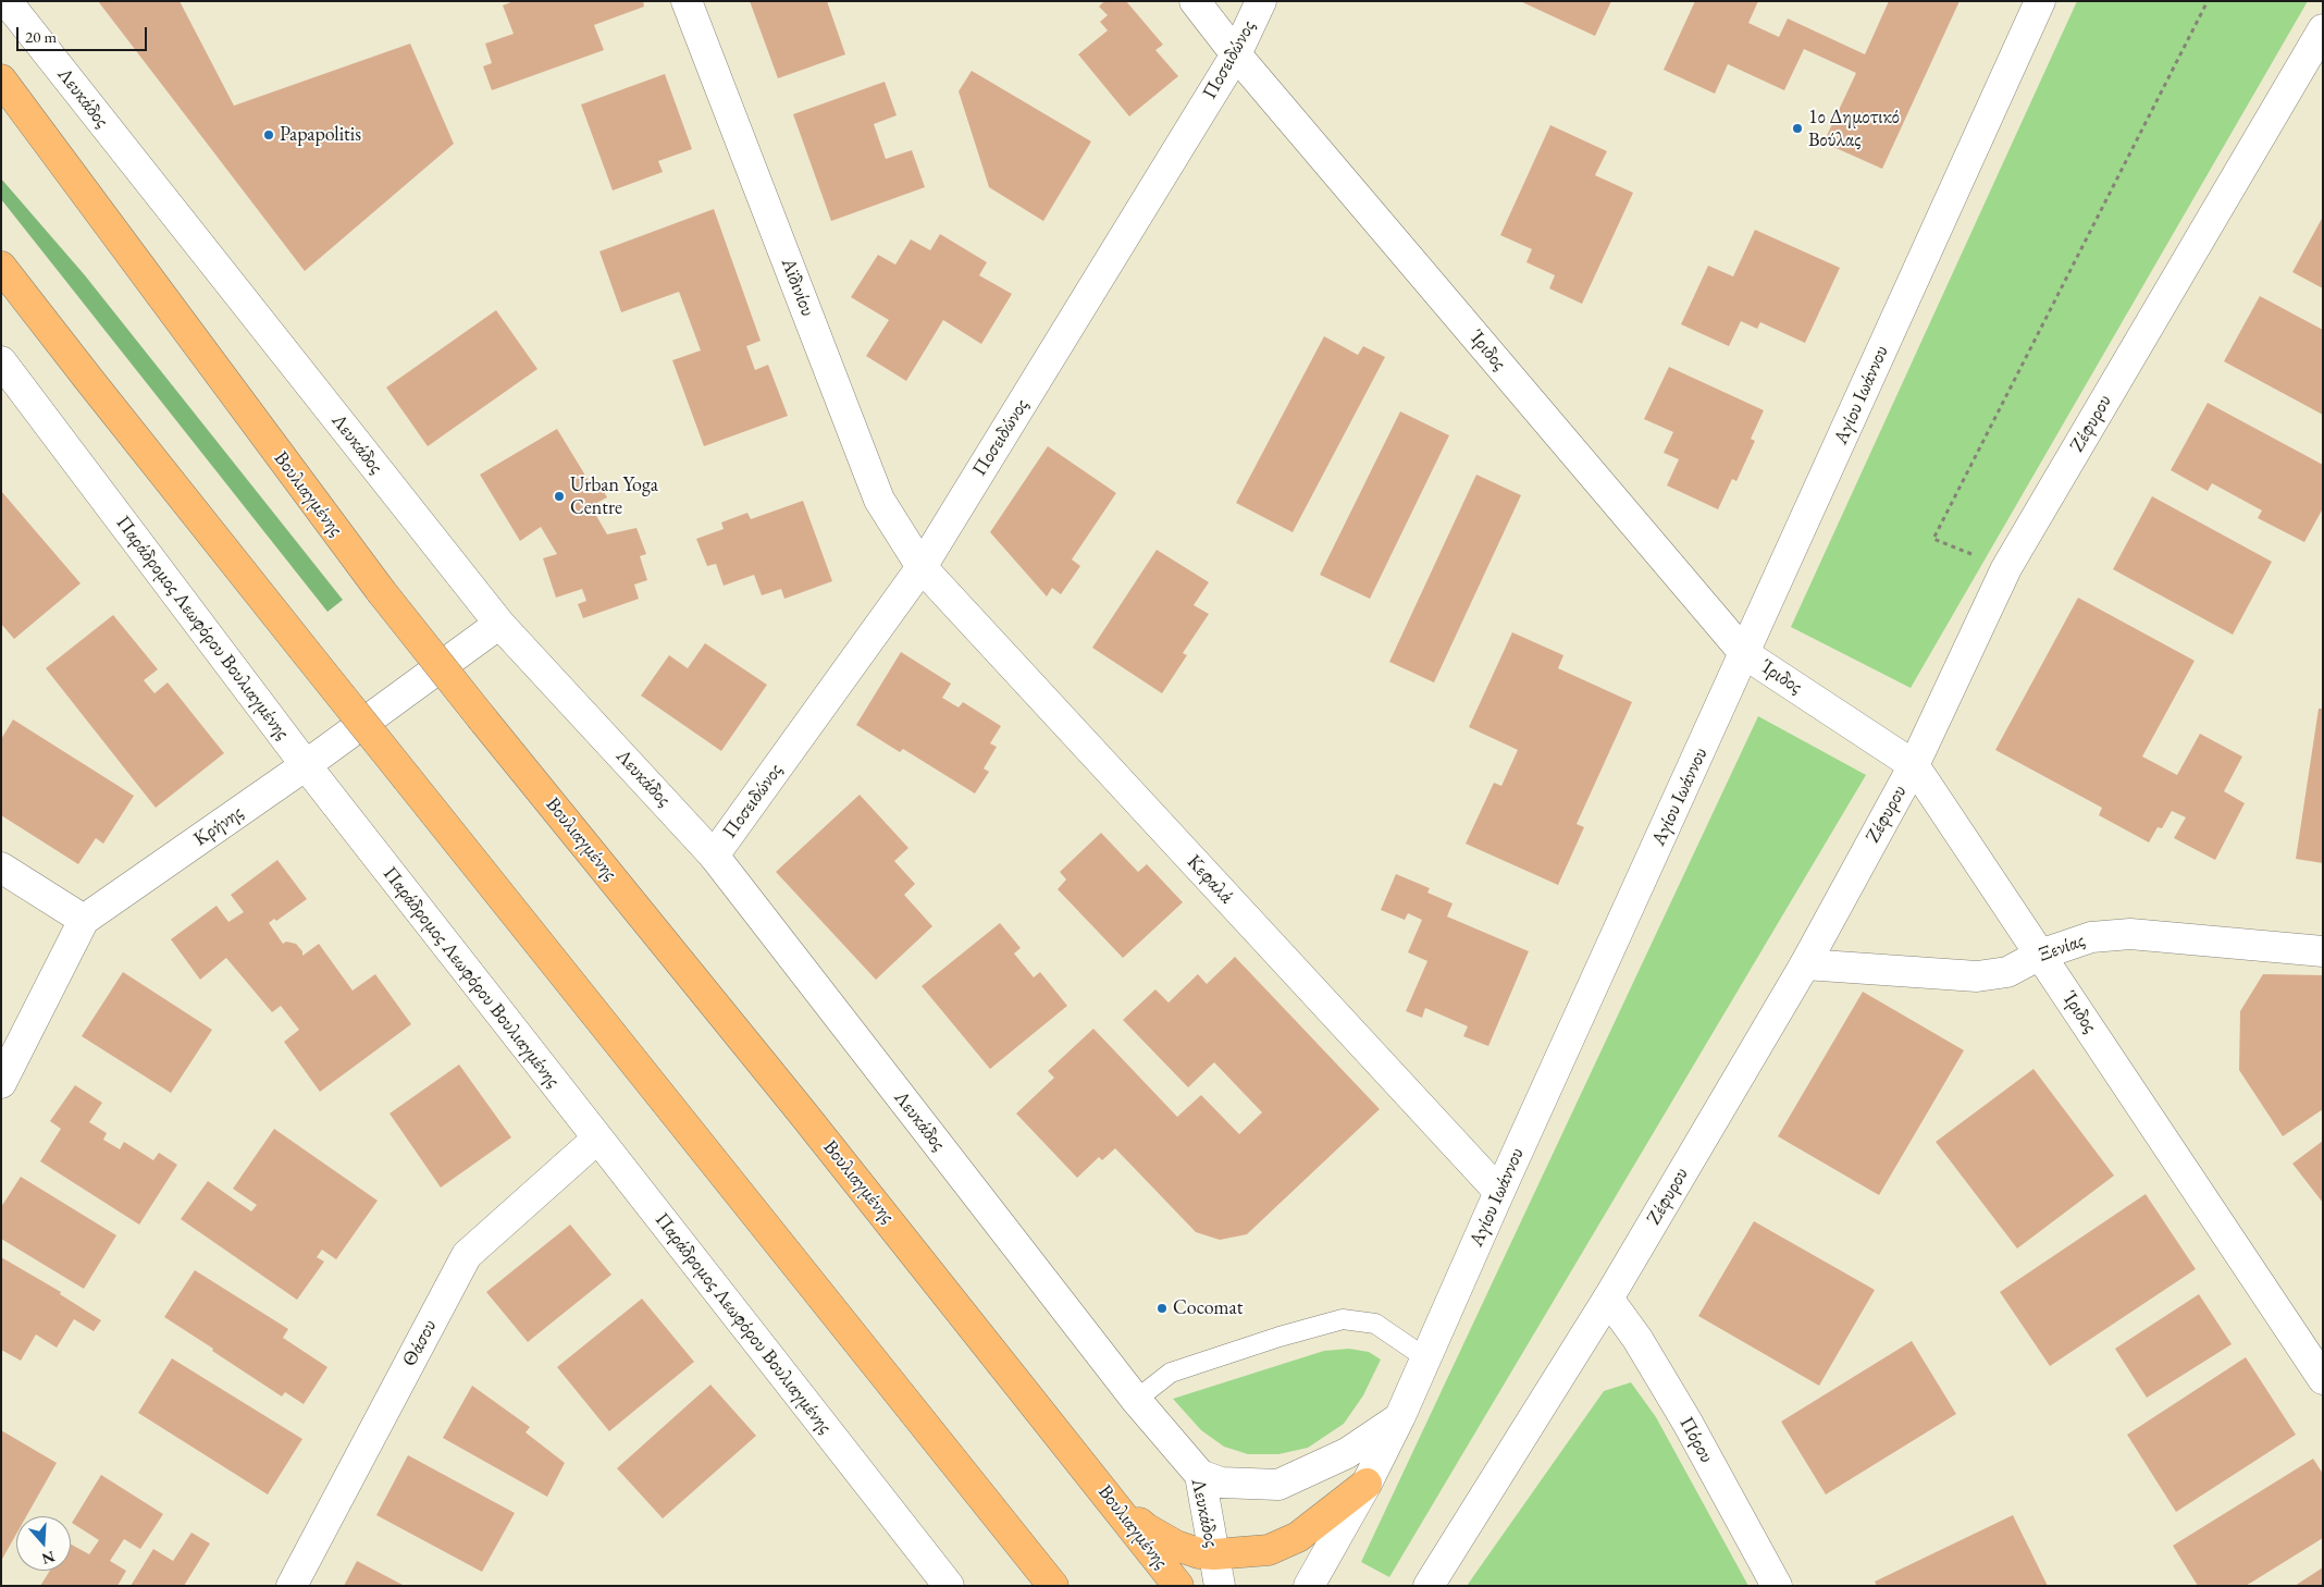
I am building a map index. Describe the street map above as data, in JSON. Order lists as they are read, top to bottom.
{
  "streets": {
    "main road": ["Βουλιαγμένης"],
    "street": [
      "Ποσειδώνος",
      "Λευκάδος",
      "Αϊδινίου",
      "Ίριδος",
      "Αγίου Ιωάννου",
      "Ζέφυρου",
      "Παράδρομος Λεωφόρου Βουλιαγμένης",
      "Κρήνης",
      "Κεφαλά",
      "Ξενίας",
      "Θάσου",
      "Πόρου"
    ]
  },
  "crossings": [
    ["Ποσειδώνος", "Λευκάδος"],
    ["Ποσειδώνος", "Αϊδινίου"],
    ["Ποσειδώνος", "Ίριδος"],
    ["Ποσειδώνος", "Κεφαλά"],
    ["Λευκάδος", "Κρήνης"],
    ["Αϊδινίου", "Κεφαλά"],
    ["Ίριδος", "Αγίου Ιωάννου"],
    ["Ίριδος", "Ζέφυρου"],
    ["Ίριδος", "Ξενίας"],
    ["Αγίου Ιωάννου", "Κεφαλά"],
    ["Ζέφυρου", "Ξενίας"],
    ["Ζέφυρου", "Πόρου"],
    ["Παράδρομος Λεωφόρου Βουλιαγμένης", "Κρήνης"],
    ["Παράδρομος Λεωφόρου Βουλιαγμένης", "Θάσου"]
  ],
  "places": [
    "1ο Δημοτικό Βούλας",
    "Papapolitis",
    "Urban Yoga Centre",
    "Cocomat"
  ],
  "scale_bar": "20 m",
  "north": "bottom"
}
